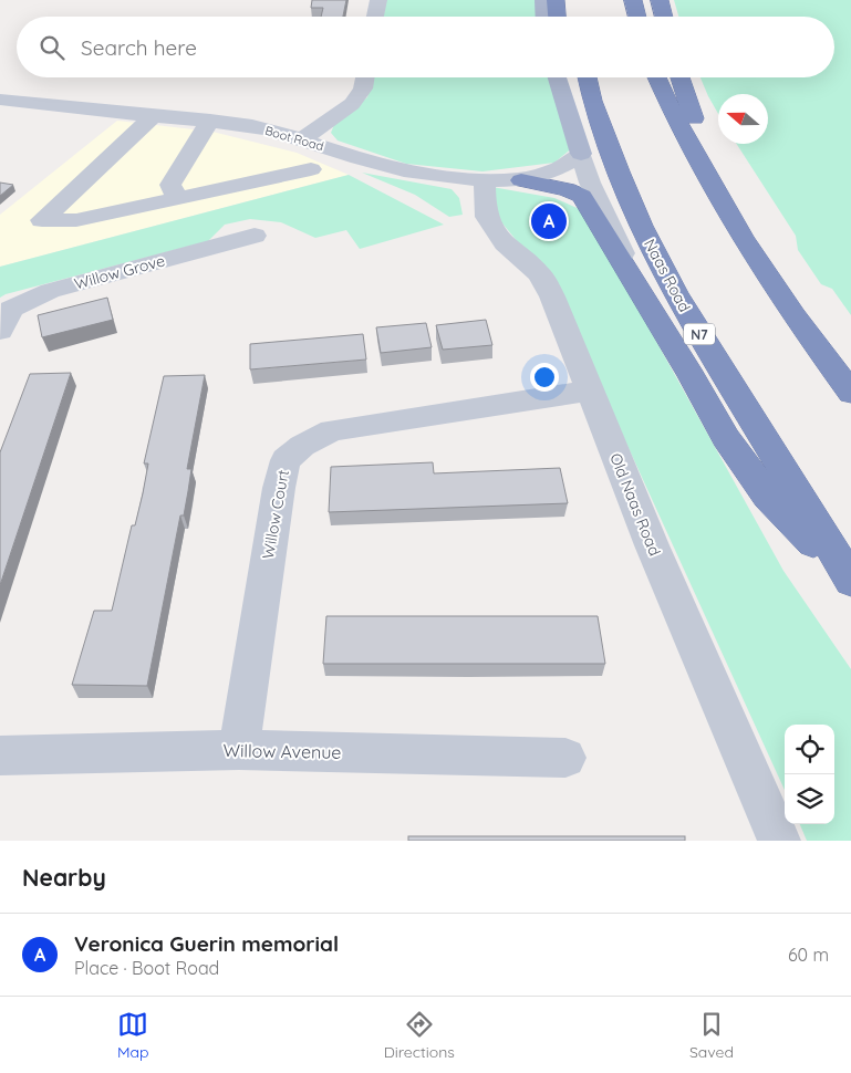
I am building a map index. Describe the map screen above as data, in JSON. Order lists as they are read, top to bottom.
{
  "streets": {
    "highway": ["Naas Road", "N7"],
    "street": [
      "Boot Road",
      "Willow Grove",
      "Old Naas Road",
      "Willow Court",
      "Willow Avenue"
    ]
  },
  "crossings": [
    ["Boot Road", "Naas Road"],
    ["Boot Road", "Old Naas Road"],
    ["Old Naas Road", "Willow Court"],
    ["Willow Court", "Willow Avenue"]
  ],
  "north": "left",
  "page": {
    "search": "Search here",
    "pins": "A",
    "heading": "Nearby",
    "list": [
      {
        "mark": "A",
        "name": "Veronica Guerin memorial",
        "note": "Place · Boot Road",
        "value": "60 m"
      }
    ],
    "nav": ["Map", "Directions", "Saved"]
  }
}
